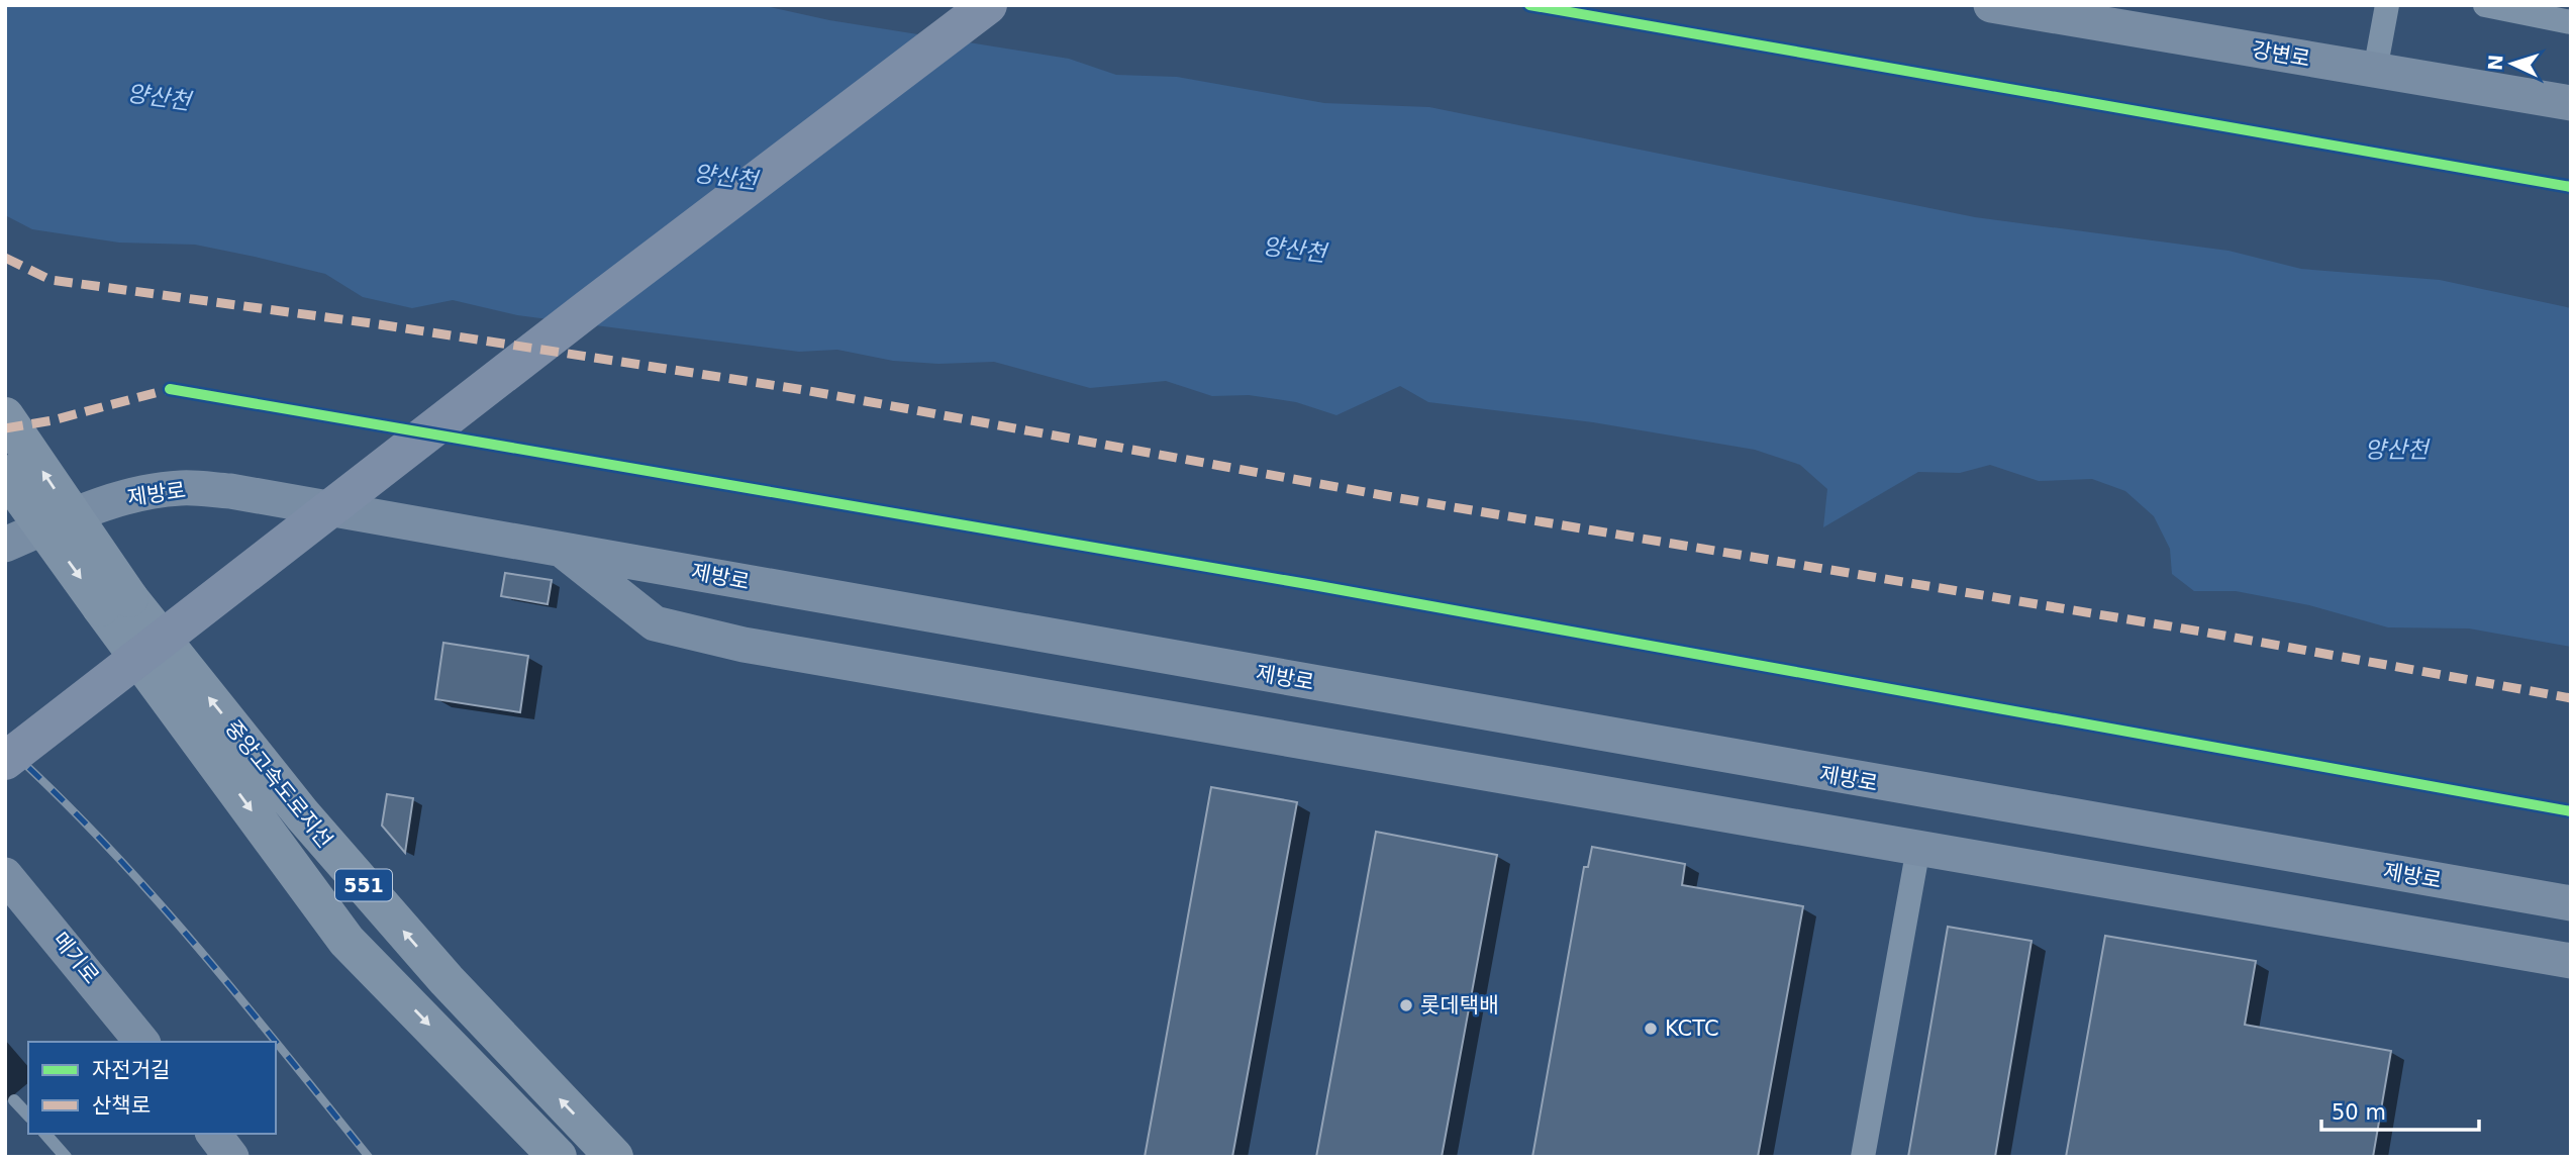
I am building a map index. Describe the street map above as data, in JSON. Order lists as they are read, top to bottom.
{
  "streets": {
    "highway": ["중앙고속도로지선", "551"],
    "street": ["강변로", "제방로", "메기로"]
  },
  "water": ["양산천"],
  "places": ["롯데택배", "KCTC"],
  "legend": ["자전거길", "산책로"],
  "scale_bar": "50 m",
  "north": "left"
}
